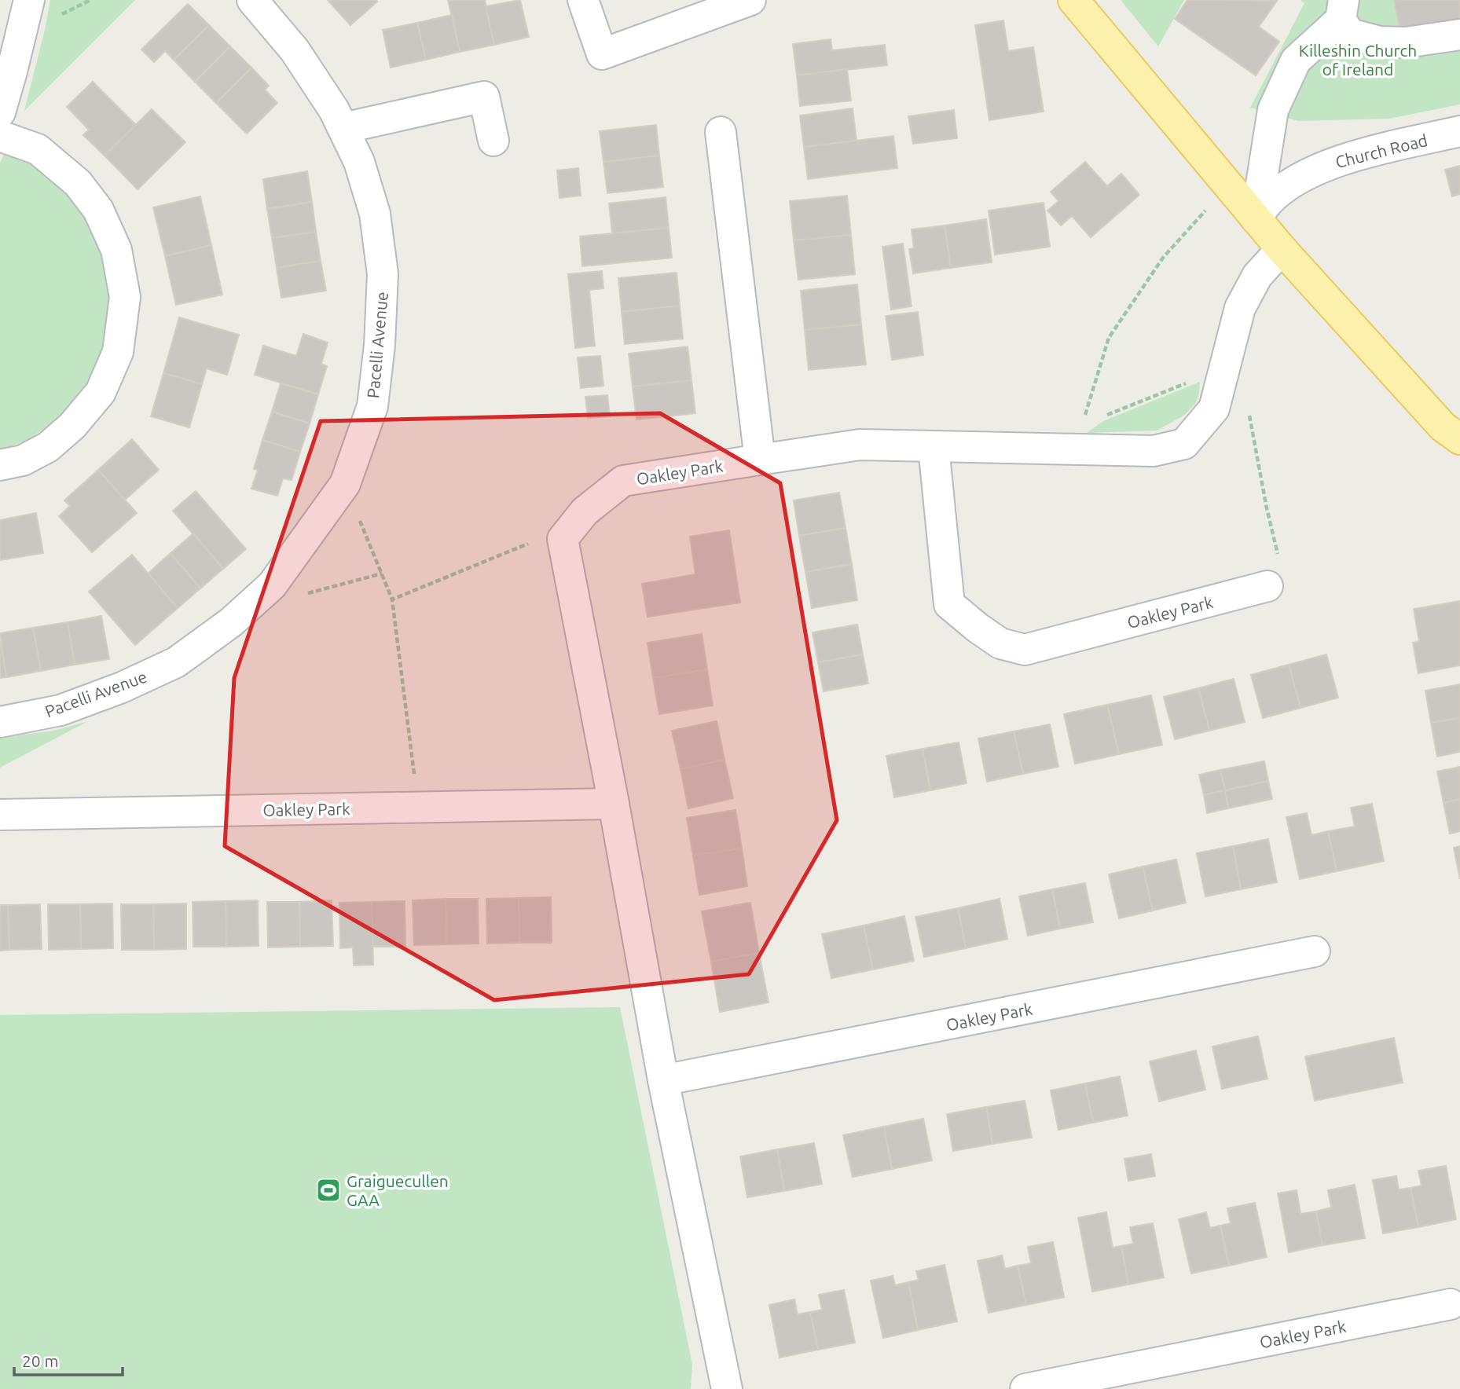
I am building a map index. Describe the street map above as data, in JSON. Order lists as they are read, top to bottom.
{
  "streets": {
    "street": ["Church Road", "Pacelli Avenue", "Oakley Park"]
  },
  "parks": ["Killeshin Church of Ireland"],
  "places": {
    "sports": ["Graiguecullen GAA"]
  },
  "scale_bar": "20 m"
}
